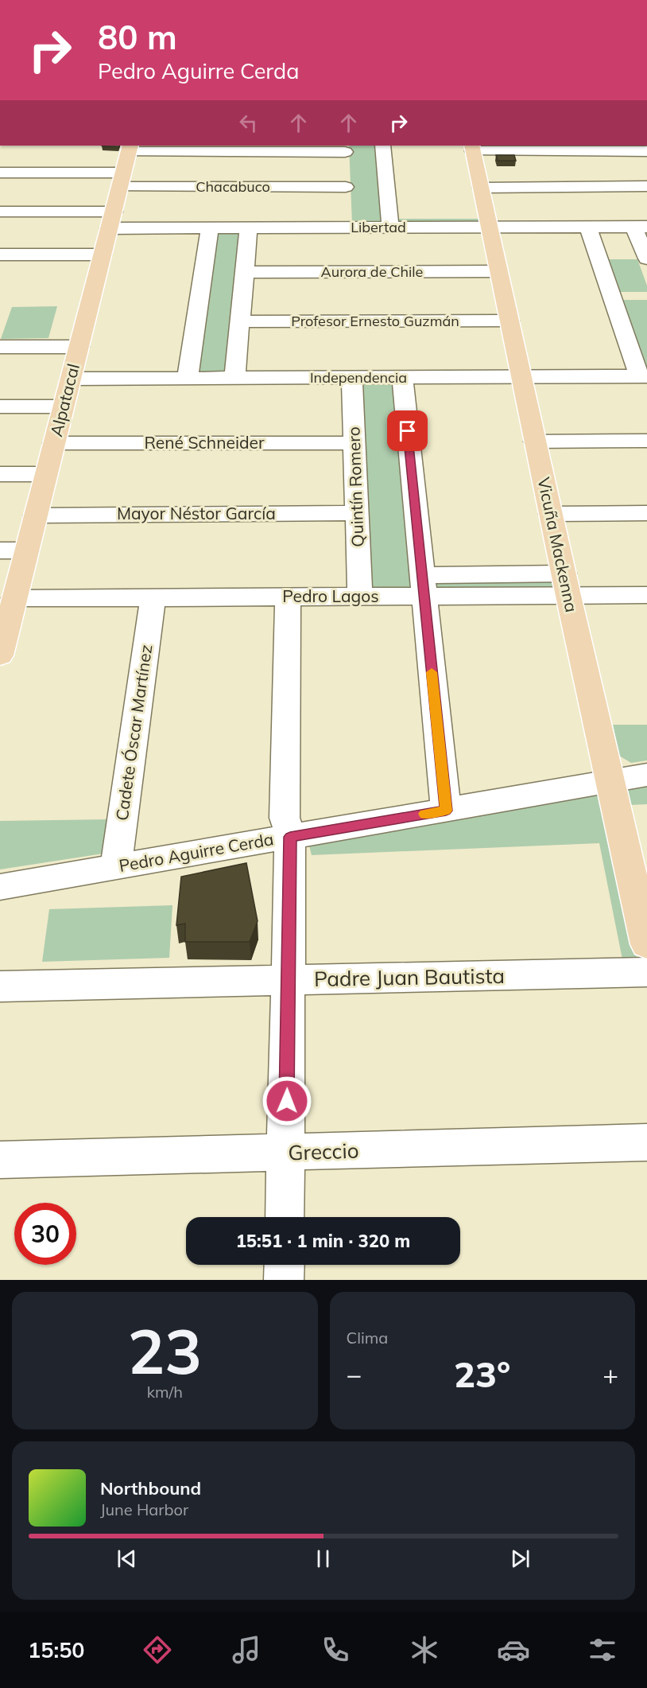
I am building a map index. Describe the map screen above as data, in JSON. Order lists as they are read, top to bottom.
{
  "streets": {
    "main road": ["Alpatacal", "Vicuña Mackenna"],
    "street": [
      "Chacabuco",
      "Libertad",
      "Aurora de Chile",
      "Profesor Ernesto Guzmán",
      "Independencia",
      "René Schneider",
      "Quintín Romero",
      "Mayor Néstor García",
      "Pedro Lagos",
      "Cadete Óscar Martínez",
      "Pedro Aguirre Cerda",
      "Padre Juan Bautista",
      "Greccio"
    ]
  },
  "crossings": [
    ["Chacabuco", "Libertad"],
    ["Chacabuco", "Alpatacal"],
    ["Libertad", "Alpatacal"],
    ["Libertad", "Vicuña Mackenna"],
    ["Aurora de Chile", "Vicuña Mackenna"],
    ["Profesor Ernesto Guzmán", "Vicuña Mackenna"],
    ["Independencia", "Alpatacal"],
    ["Independencia", "Quintín Romero"],
    ["Independencia", "Vicuña Mackenna"],
    ["Alpatacal", "René Schneider"],
    ["Alpatacal", "Mayor Néstor García"],
    ["Alpatacal", "Pedro Lagos"],
    ["René Schneider", "Quintín Romero"],
    ["Quintín Romero", "Mayor Néstor García"],
    ["Quintín Romero", "Pedro Lagos"],
    ["Vicuña Mackenna", "Pedro Lagos"],
    ["Vicuña Mackenna", "Pedro Aguirre Cerda"],
    ["Pedro Lagos", "Cadete Óscar Martínez"],
    ["Cadete Óscar Martínez", "Pedro Aguirre Cerda"]
  ],
  "page": {
    "turn": ["80 m", "Pedro Aguirre Cerda"],
    "limit": "30",
    "trip": "15:51 · 1 min · 320 m",
    "tile": [
      ["23", "km/h"],
      "Clima"
    ],
    "heat": ["−", "23°", "+"],
    "song": ["Northbound", "June Harbor"],
    "tabs": "15:50"
  }
}
